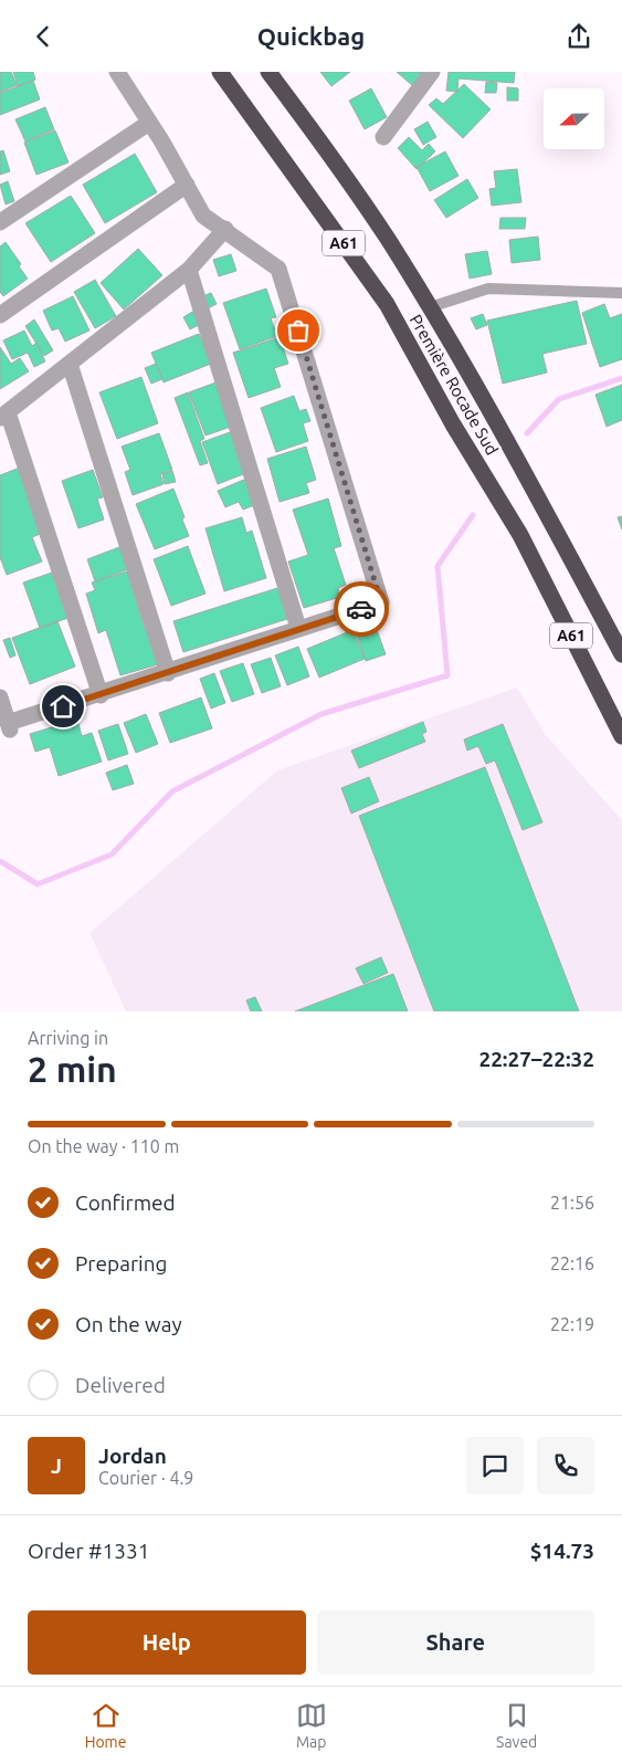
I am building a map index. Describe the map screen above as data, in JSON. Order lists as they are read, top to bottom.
{
  "streets": {
    "highway": ["A61", "Première Rocade Sud"]
  },
  "north": "left",
  "page": {
    "header": "Quickbag",
    "heading": ["2 min", "Arriving in", "22:27–22:32"],
    "panel": [
      "Jordan",
      "Courier · 4.9",
      "Order #1331",
      "$14.73"
    ],
    "bar": "On the way · 110 m",
    "list": [
      ["Confirmed", "21:56"],
      ["Preparing", "22:16"],
      ["On the way", "22:19"],
      "Delivered"
    ],
    "round": "J",
    "buttons": ["Help", "Share"],
    "tabs": ["Home", "Map", "Saved"]
  }
}
